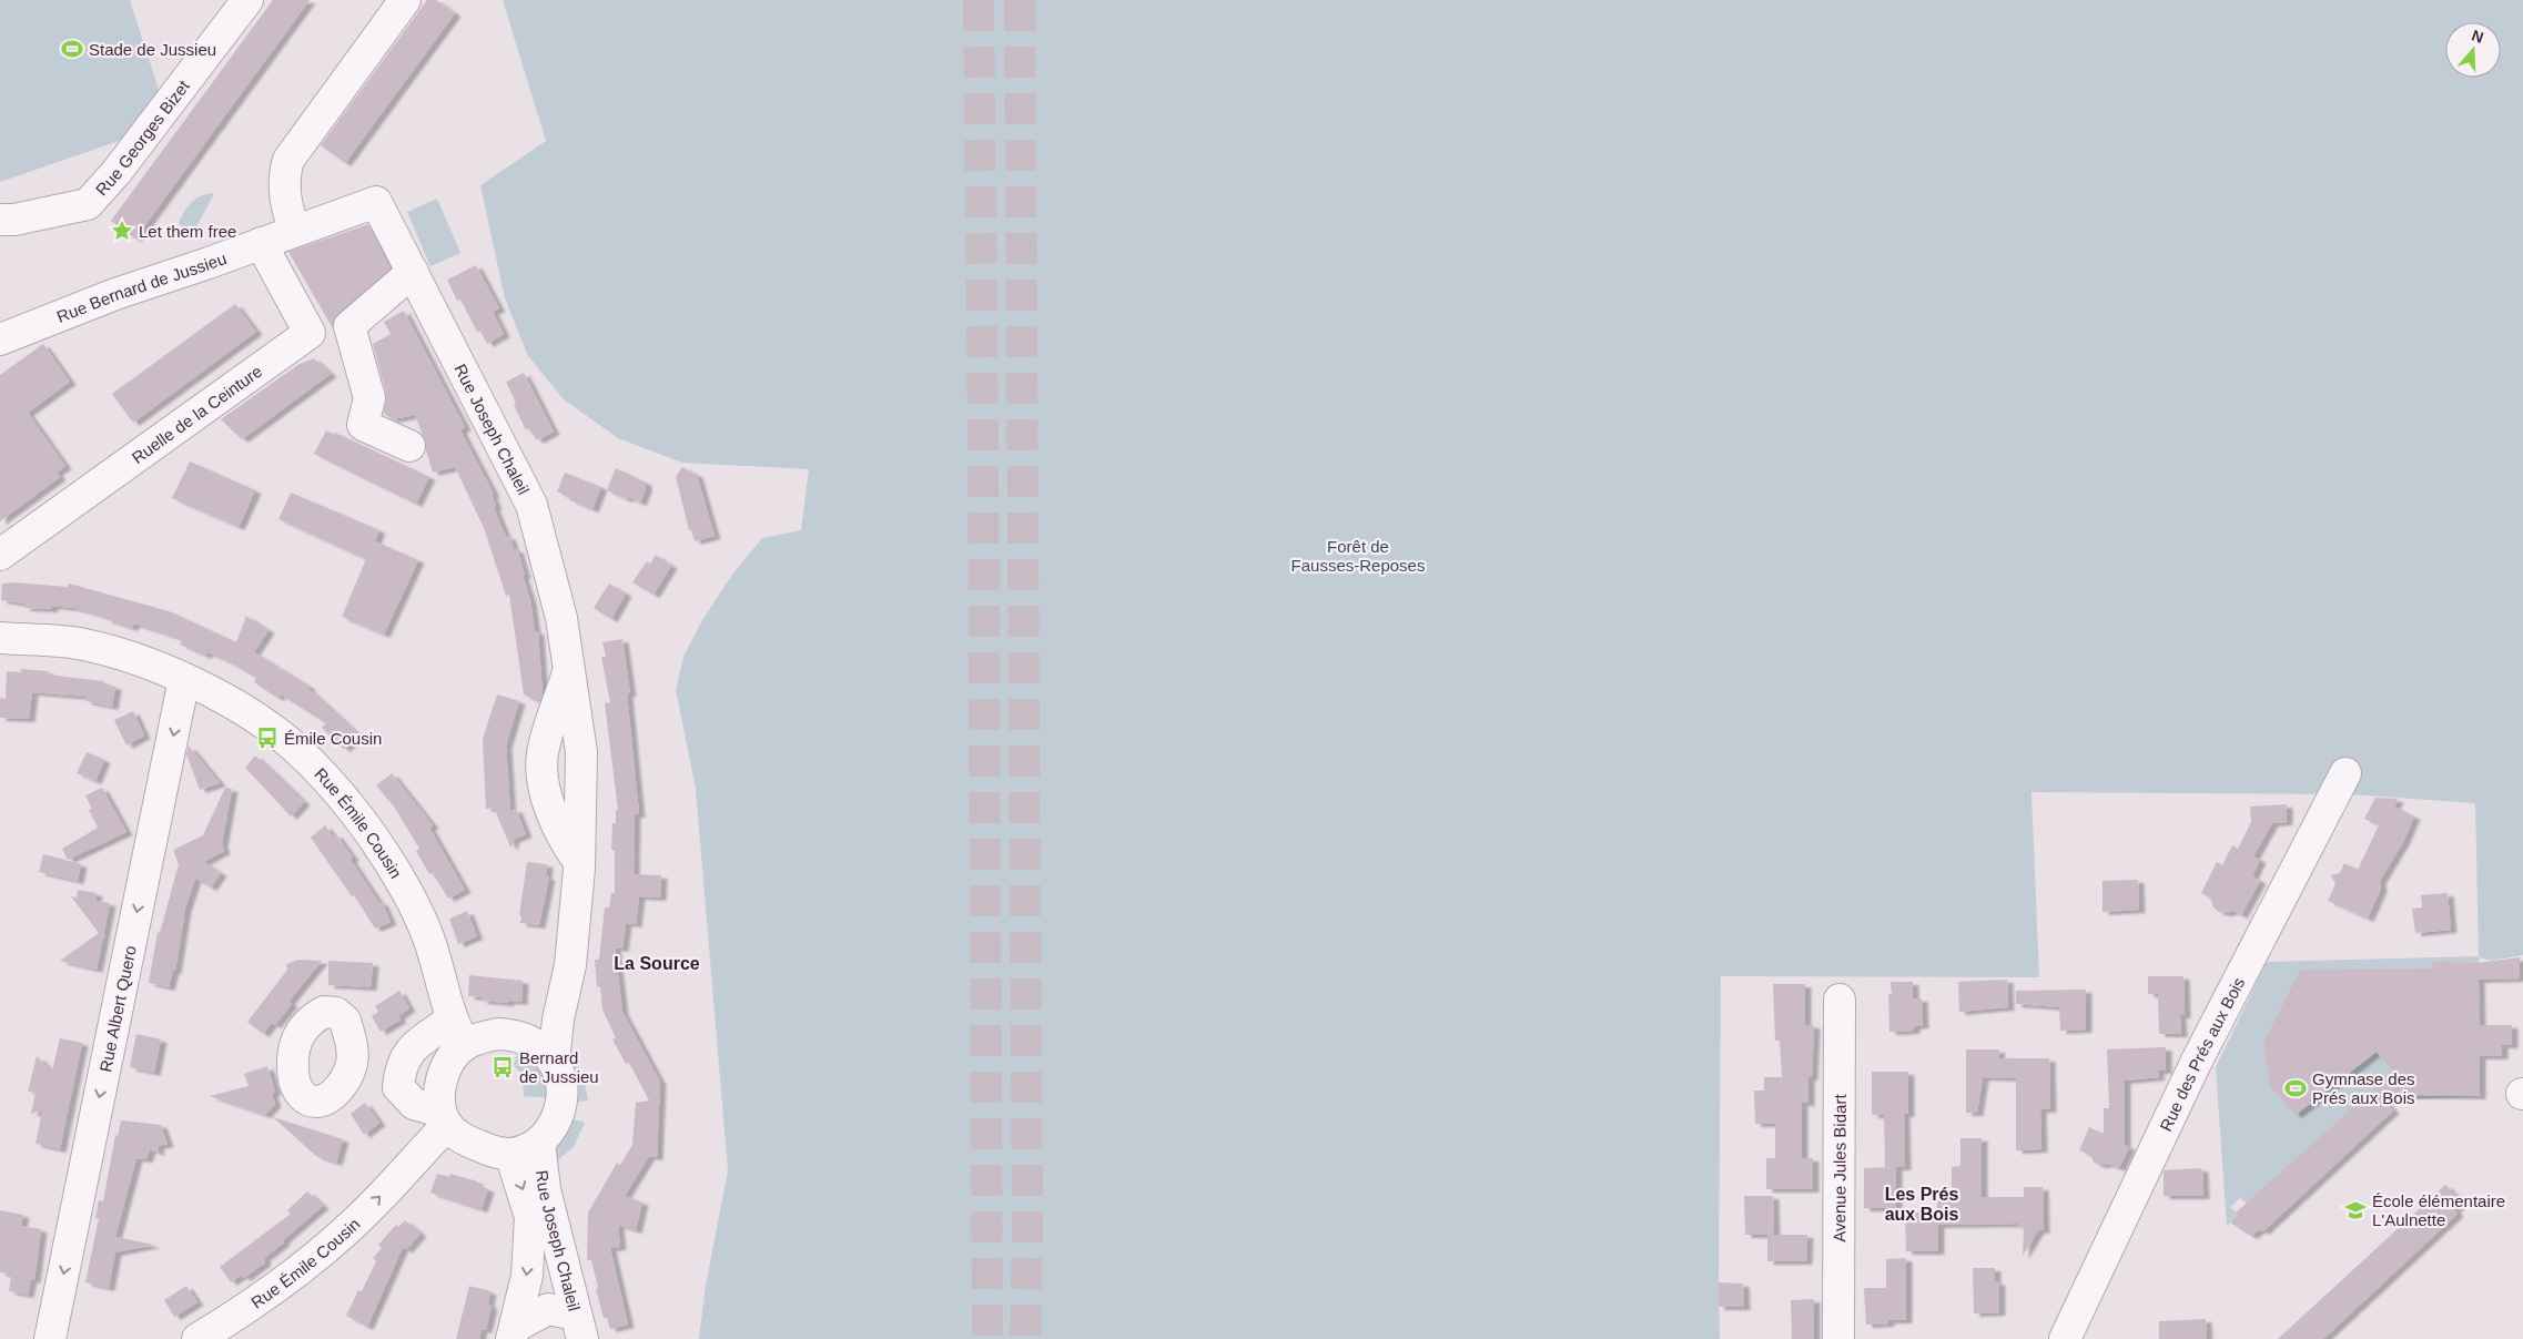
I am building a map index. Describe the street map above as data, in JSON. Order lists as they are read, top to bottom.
{
  "streets": {
    "street": [
      "Rue Georges Bizet",
      "Rue Bernard de Jussieu",
      "Ruelle de la Ceinture",
      "Rue Joseph Chaleil",
      "Rue Émile Cousin",
      "Rue Albert Quero",
      "Rue des Prés aux Bois",
      "Avenue Jules Bidart"
    ]
  },
  "crossings": [
    ["Rue Bernard de Jussieu", "Ruelle de la Ceinture"],
    ["Rue Bernard de Jussieu", "Rue Joseph Chaleil"],
    ["Rue Joseph Chaleil", "Rue Émile Cousin"],
    ["Rue Émile Cousin", "Rue Albert Quero"]
  ],
  "one_way": ["Rue Albert Quero"],
  "districts": ["La Source", "Les Prés aux Bois"],
  "parks": ["Forêt de Fausses-Reposes"],
  "places": {
    "sports": ["Stade de Jussieu", "Gymnase des Prés aux Bois"],
    "place": ["Let them free"],
    "bus stop": ["Émile Cousin", "Bernard de Jussieu"],
    "school or university": ["École élémentaire L'Aulnette"]
  },
  "north": "top"
}
